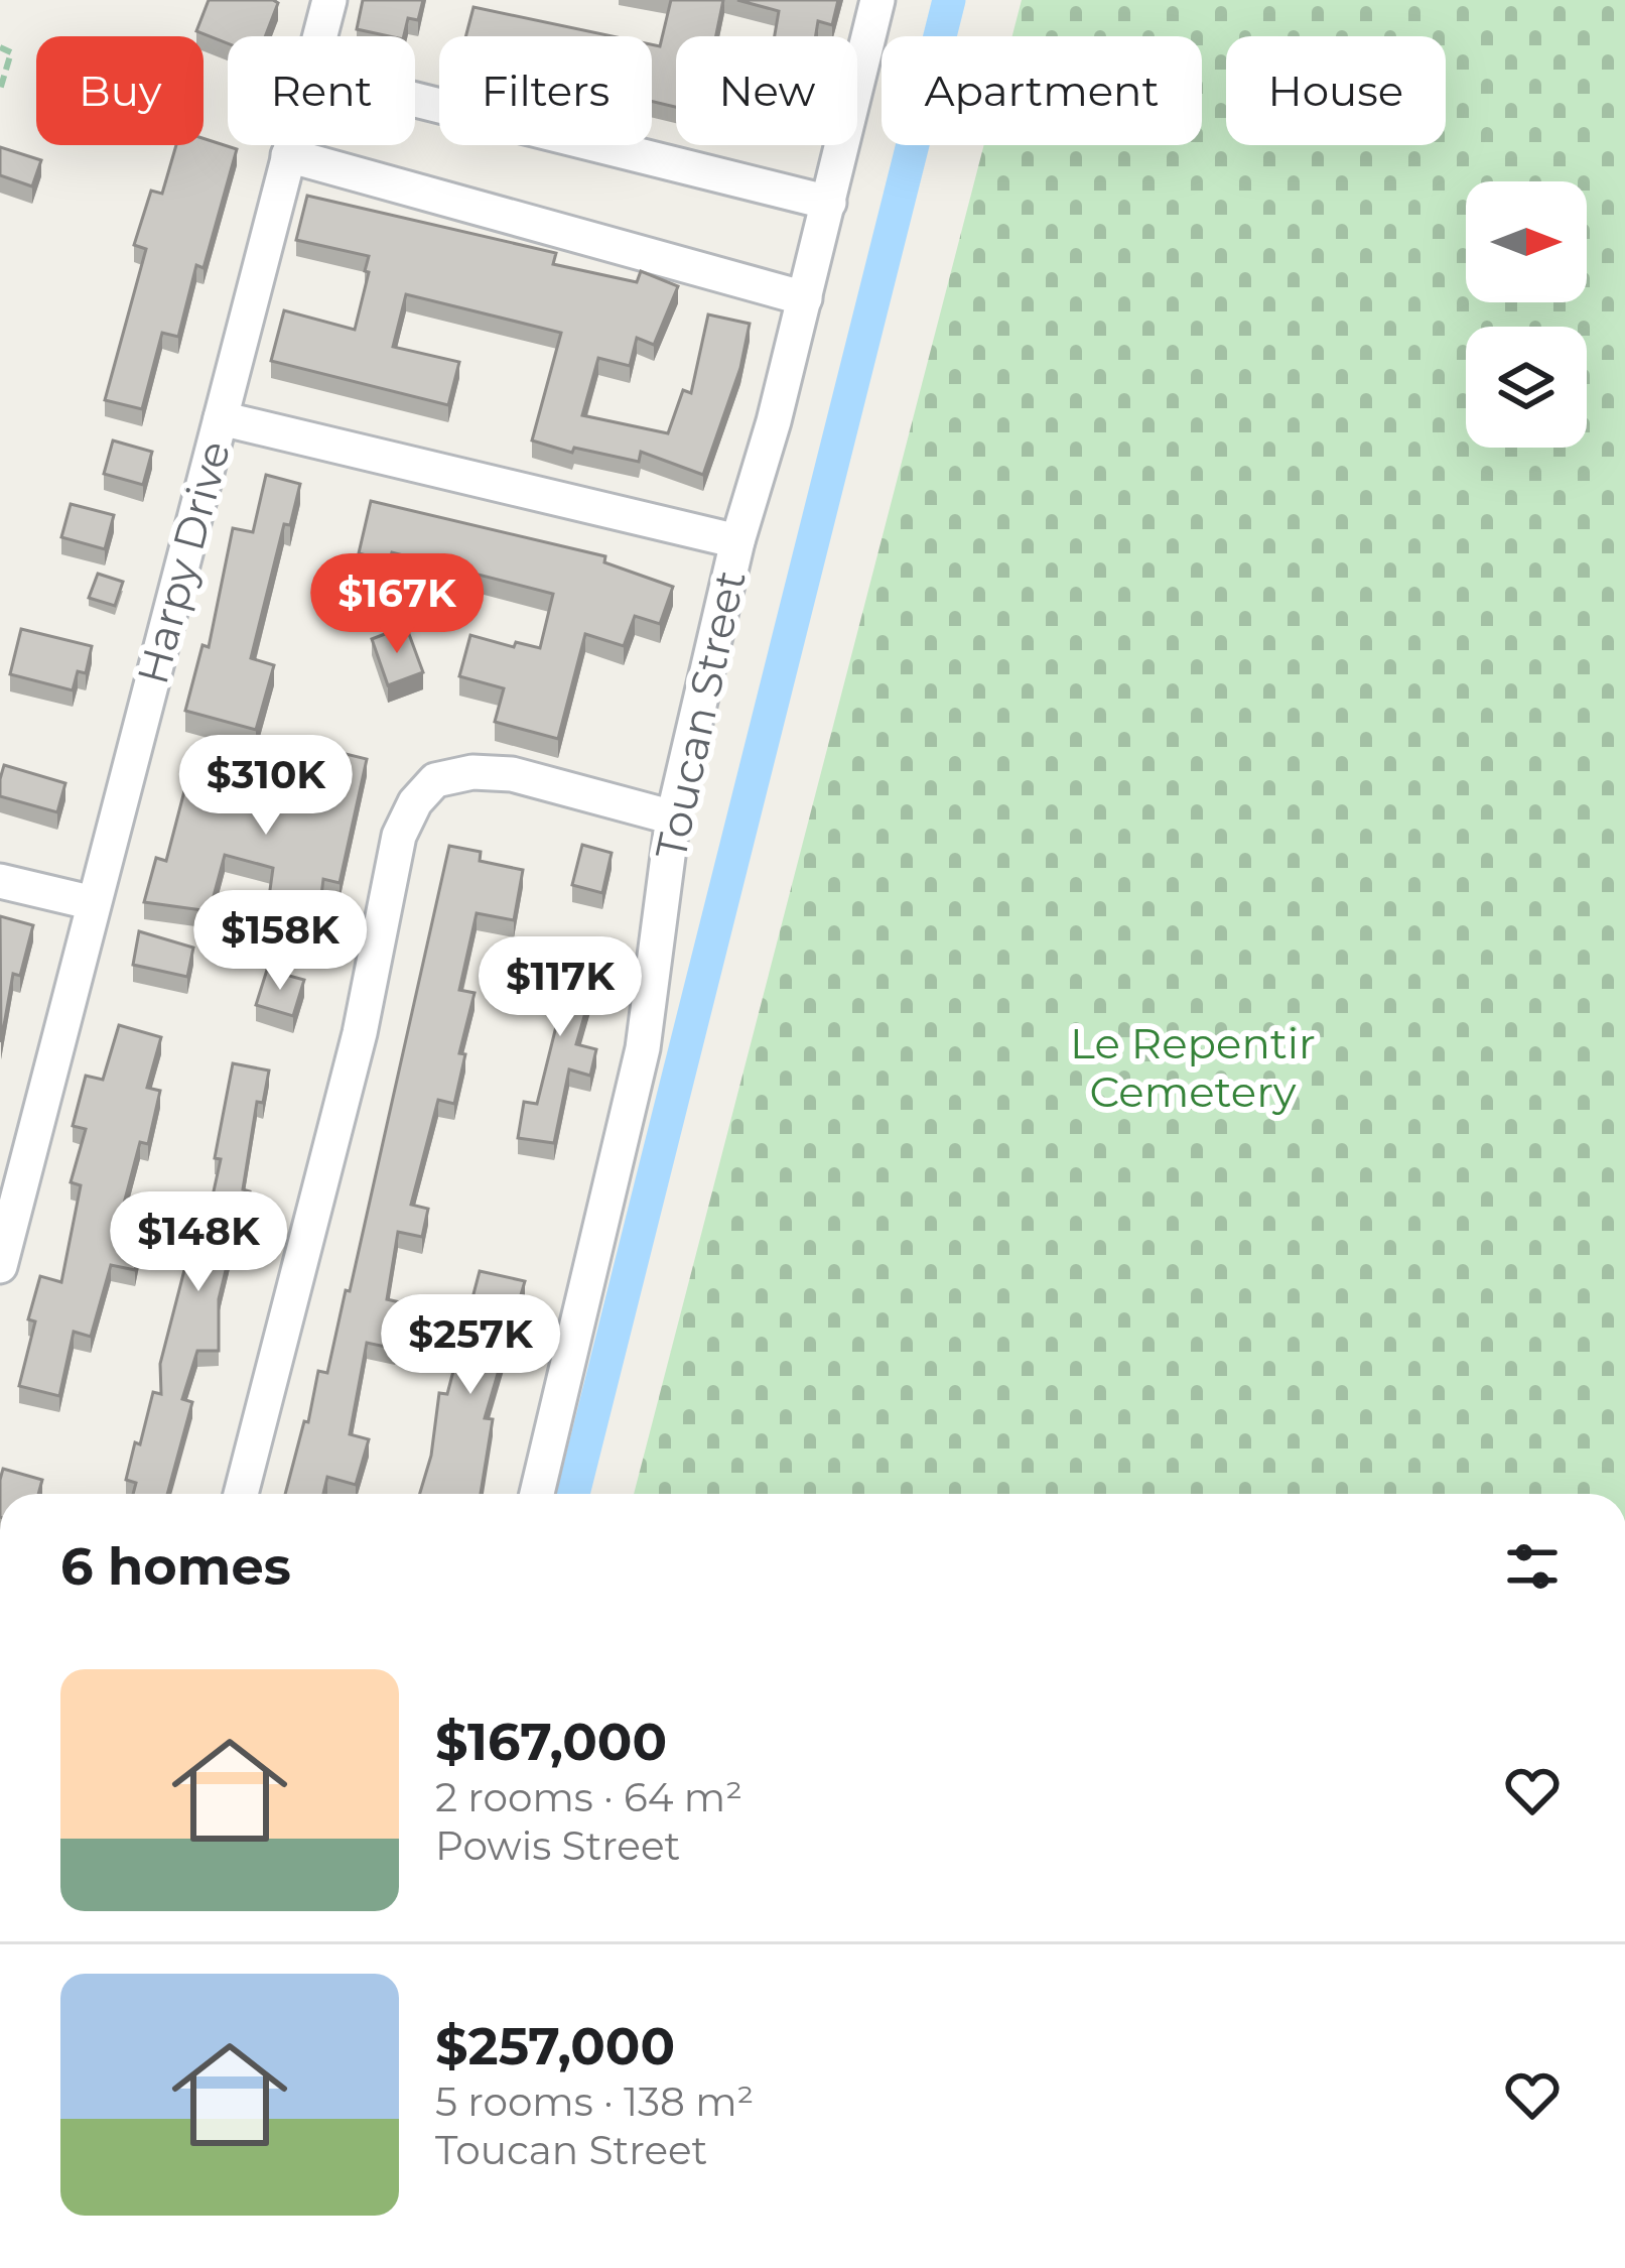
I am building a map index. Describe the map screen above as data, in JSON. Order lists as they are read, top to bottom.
{
  "streets": {
    "street": ["Harpy Drive", "Toucan Street"]
  },
  "parks": ["Le Repentir Cemetery"],
  "north": "right",
  "page": {
    "chip": [
      "Buy",
      "Rent",
      "Filters",
      "New",
      "Apartment",
      "House"
    ],
    "price": [
      "$167K",
      "$310K",
      "$158K",
      "$117K",
      "$148K",
      "$257K"
    ],
    "heading": "6 homes",
    "list": [
      {
        "name": "$167,000",
        "note": "2 rooms · 64 m² · Powis Street"
      },
      {
        "name": "$257,000",
        "note": "5 rooms · 138 m² · Toucan Street"
      }
    ]
  }
}
